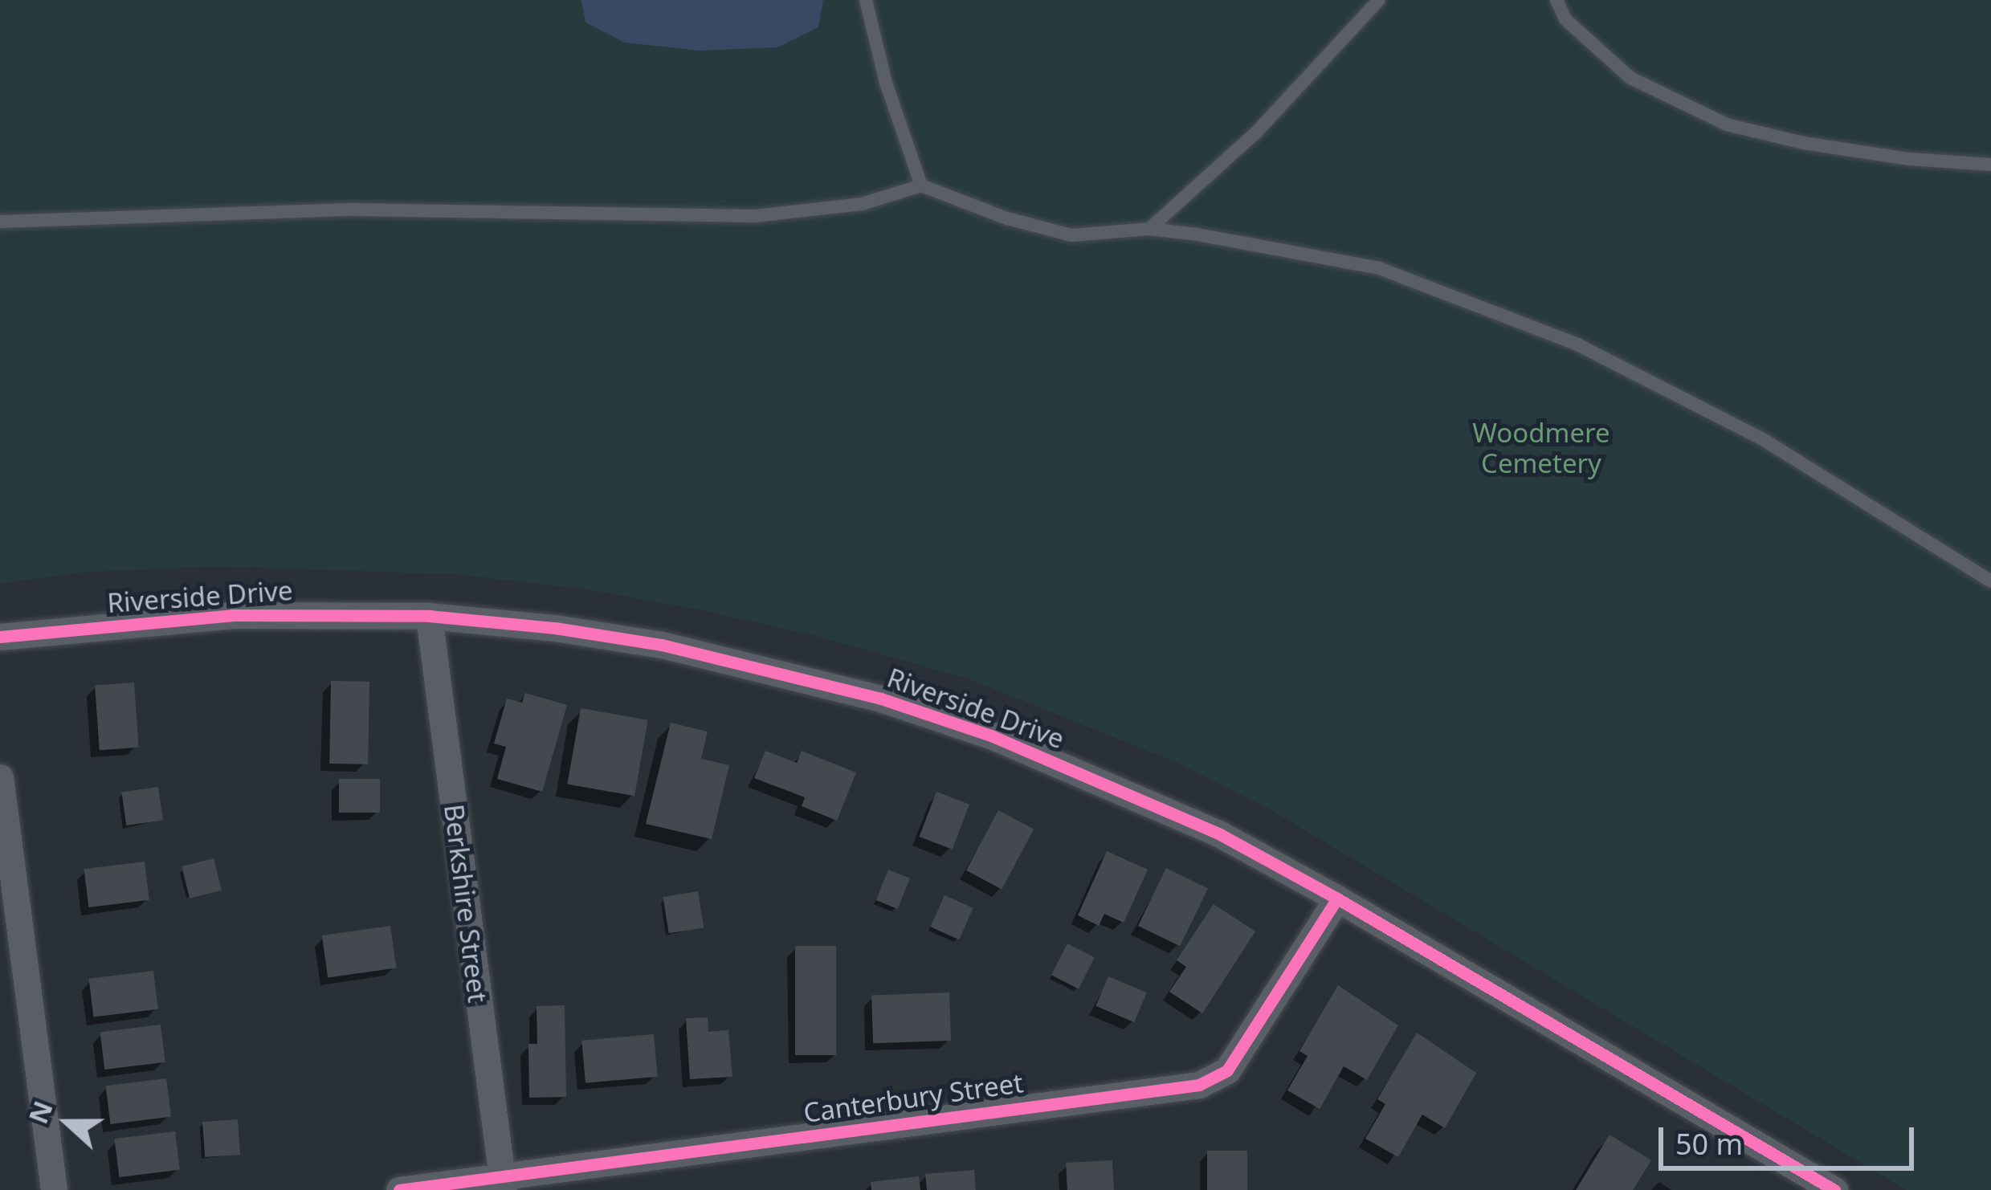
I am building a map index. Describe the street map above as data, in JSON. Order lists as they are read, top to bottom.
{
  "streets": {
    "street": ["Riverside Drive", "Berkshire Street", "Canterbury Street"]
  },
  "crossings": [
    ["Riverside Drive", "Berkshire Street"],
    ["Riverside Drive", "Canterbury Street"],
    ["Berkshire Street", "Canterbury Street"]
  ],
  "parks": ["Woodmere Cemetery"],
  "scale_bar": "50 m",
  "north": "left"
}
